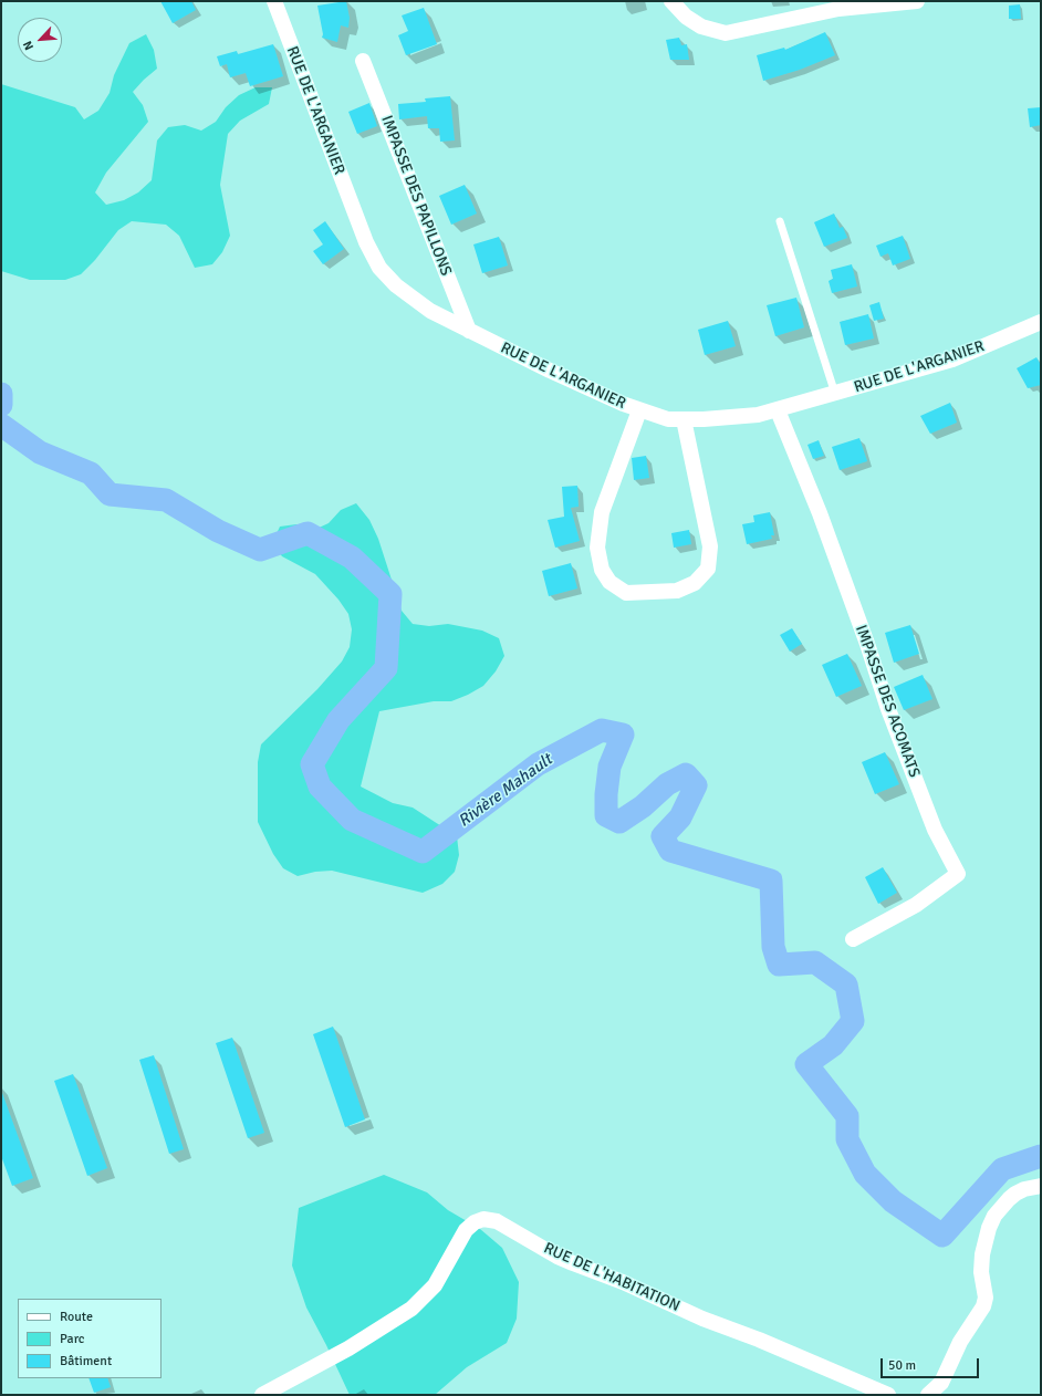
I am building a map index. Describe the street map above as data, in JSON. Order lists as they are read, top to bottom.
{
  "streets": {
    "street": [
      "RUE DE L'ARGANIER",
      "IMPASSE DES PAPILLONS",
      "IMPASSE DES ACOMATS",
      "RUE DE L'HABITATION"
    ]
  },
  "crossings": [
    ["RUE DE L'ARGANIER", "IMPASSE DES PAPILLONS"],
    ["RUE DE L'ARGANIER", "IMPASSE DES ACOMATS"]
  ],
  "water": ["Rivière Mahault"],
  "legend": ["Route", "Parc", "Bâtiment"],
  "scale_bar": "50 m",
  "north": "bottom left"
}
